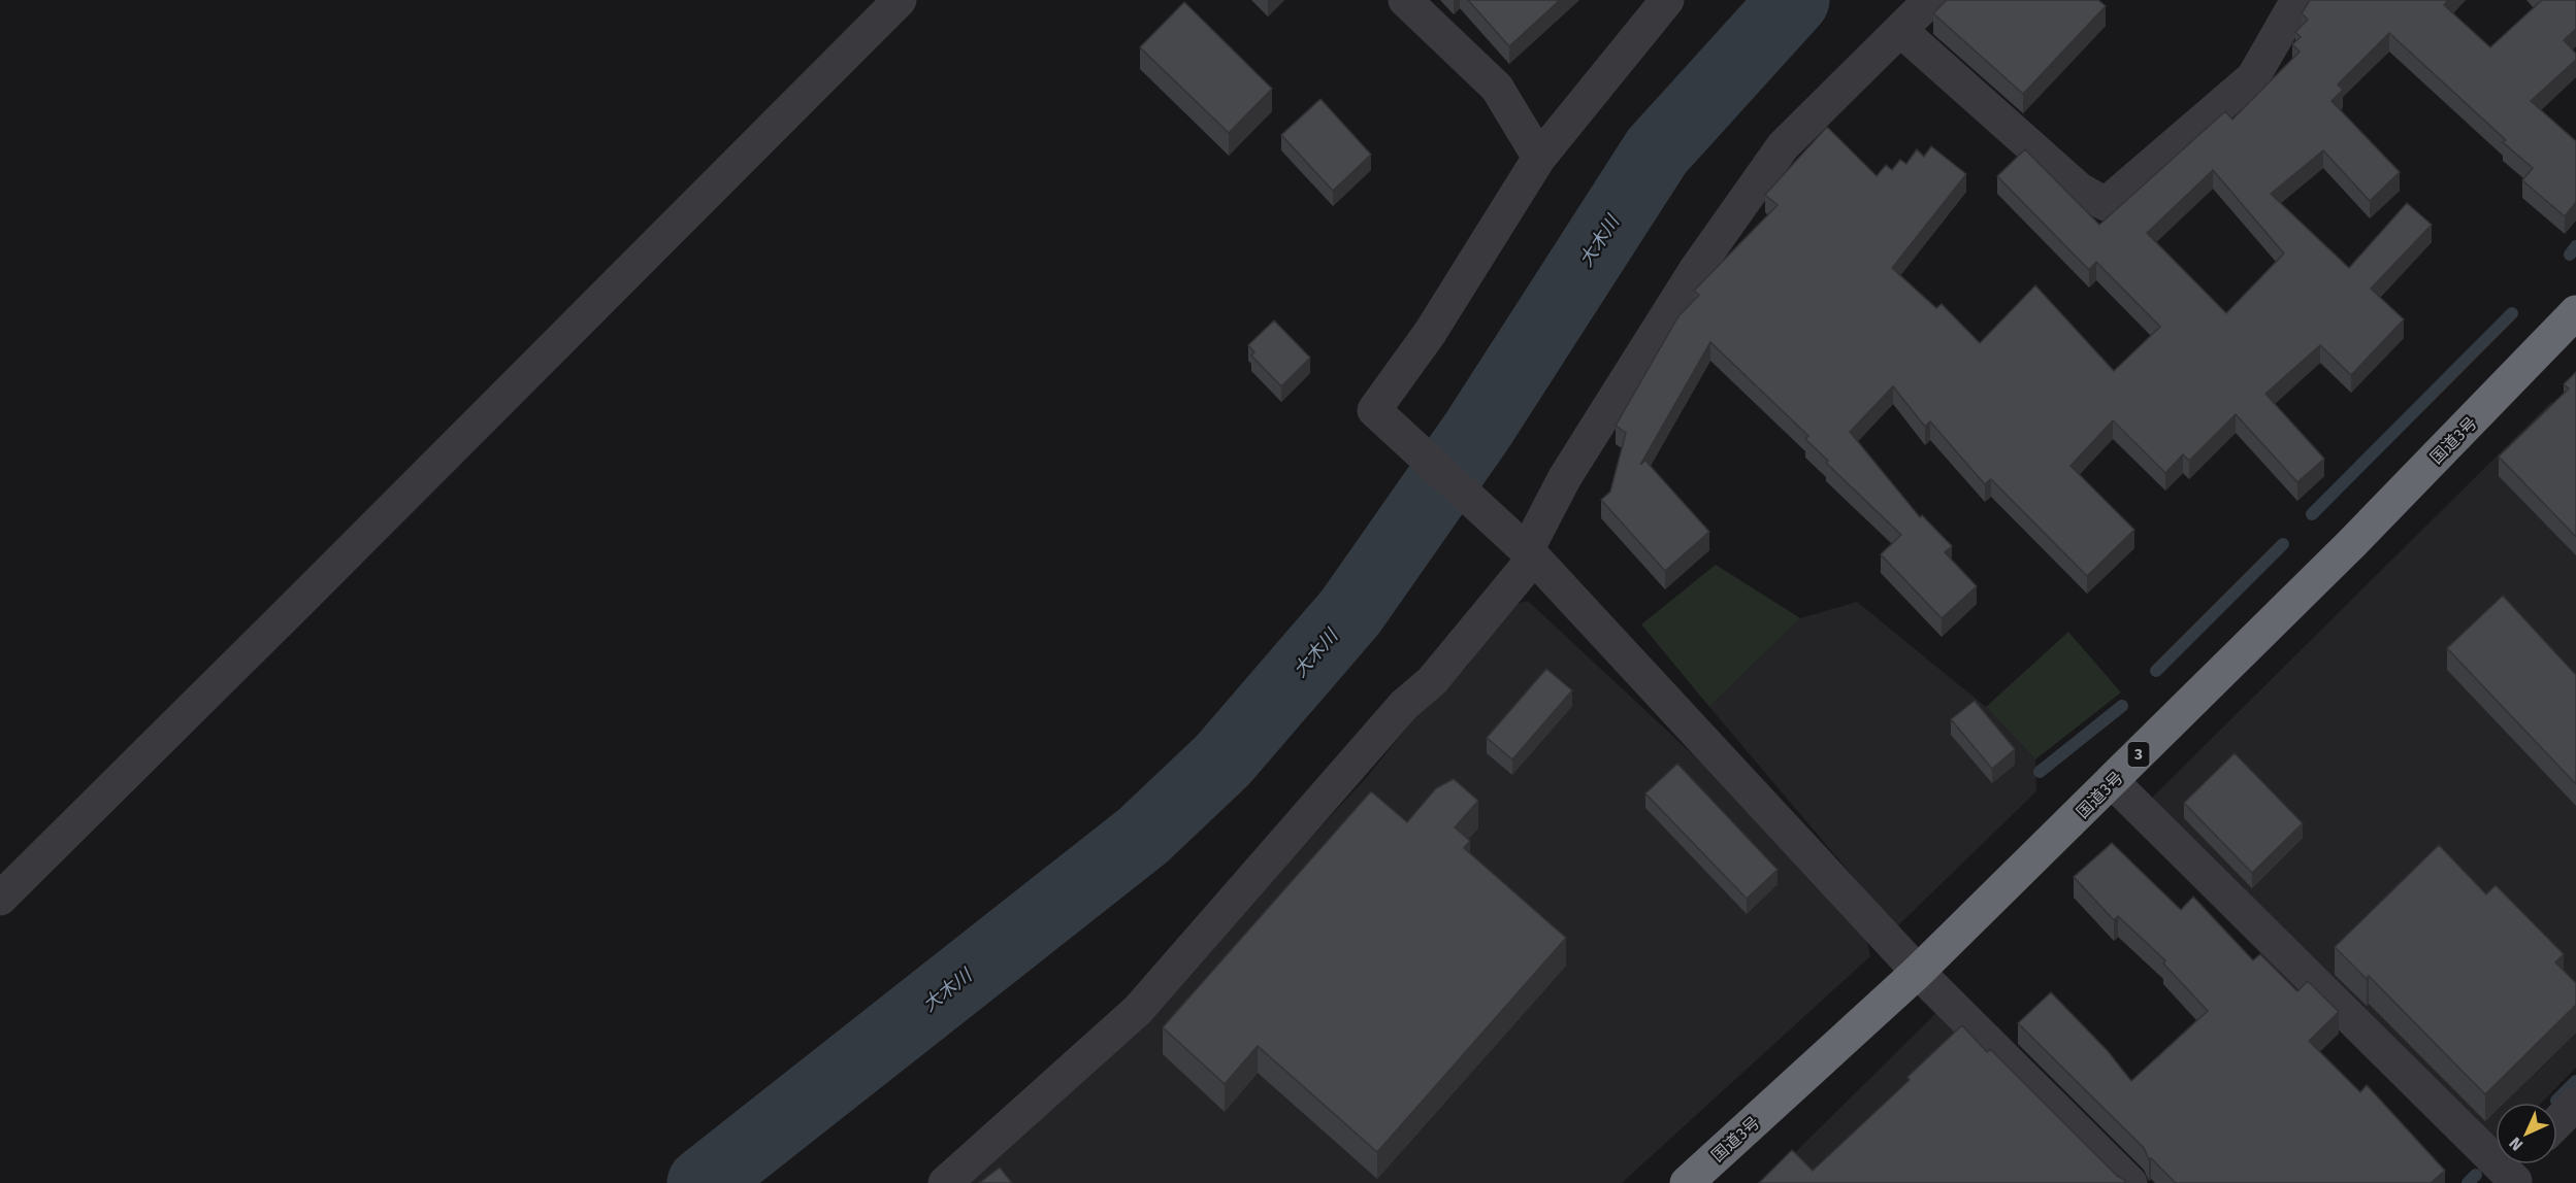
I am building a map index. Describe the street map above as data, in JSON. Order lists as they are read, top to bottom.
{
  "streets": {
    "highway": ["国道3号", "3"]
  },
  "water": ["大木川"],
  "north": "bottom left"
}
